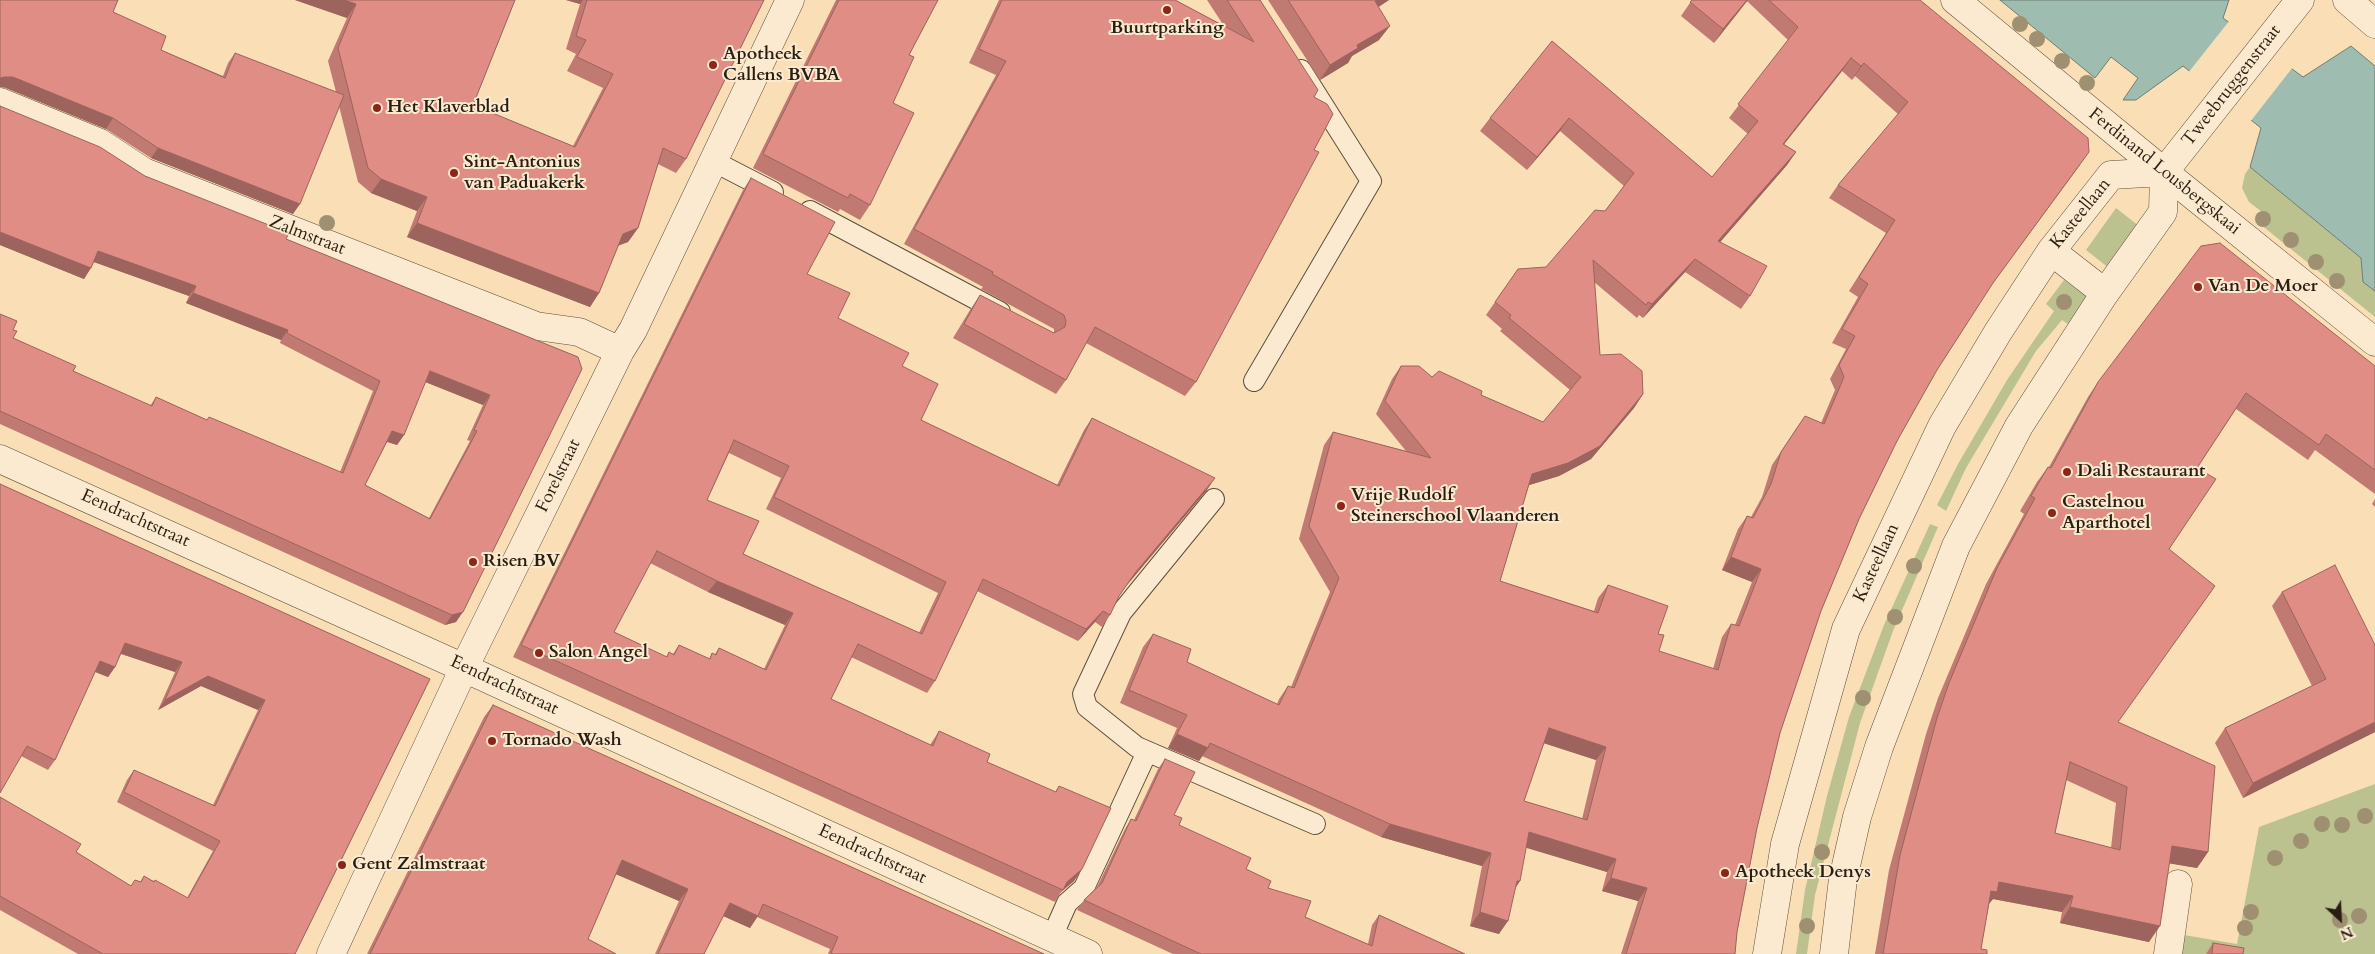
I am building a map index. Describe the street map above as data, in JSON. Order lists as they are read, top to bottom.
{
  "streets": {
    "street": [
      "Tweebruggenstraat",
      "Ferdinand Lousbergskaai",
      "Kasteellaan",
      "Zalmstraat",
      "Forelstraat",
      "Eendrachtstraat"
    ]
  },
  "crossings": [
    ["Tweebruggenstraat", "Ferdinand Lousbergskaai"],
    ["Tweebruggenstraat", "Kasteellaan"],
    ["Ferdinand Lousbergskaai", "Kasteellaan"],
    ["Zalmstraat", "Forelstraat"],
    ["Forelstraat", "Eendrachtstraat"]
  ],
  "places": [
    "Buurtparking",
    "Apotheek Callens BVBA",
    "Het Klaverblad",
    "Sint-Antonius van Paduakerk",
    "Van De Moer",
    "Dali Restaurant",
    "Vrije Rudolf Steinerschool Vlaanderen",
    "Castelnou Aparthotel",
    "Risen BV",
    "Salon Angel",
    "Tornado Wash",
    "Gent Zalmstraat",
    "Apotheek Denys"
  ],
  "north": "bottom right"
}
